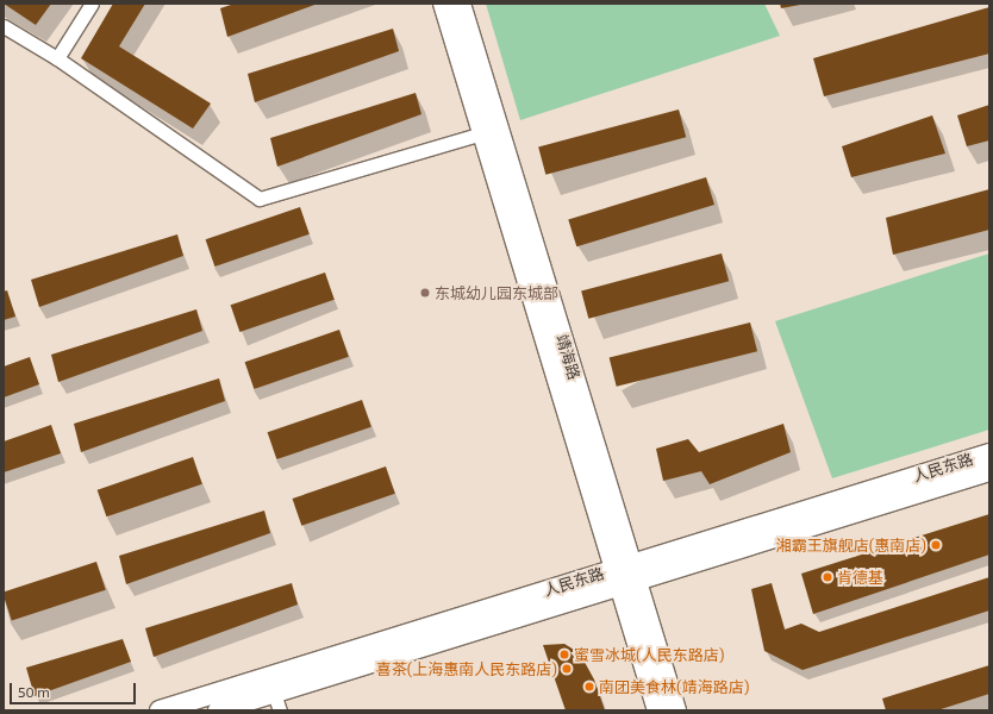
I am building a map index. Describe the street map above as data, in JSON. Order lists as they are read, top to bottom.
{
  "streets": {
    "street": ["靖海路", "人民东路"]
  },
  "crossings": [
    ["靖海路", "人民东路"]
  ],
  "places": [
    "东城幼儿园东城部",
    "湘霸王旗舰店(惠南店)",
    "肯德基",
    "蜜雪冰城(人民东路店)",
    "喜茶(上海惠南人民东路店)",
    "南团美食林(靖海路店)"
  ],
  "scale_bar": "50 m"
}
